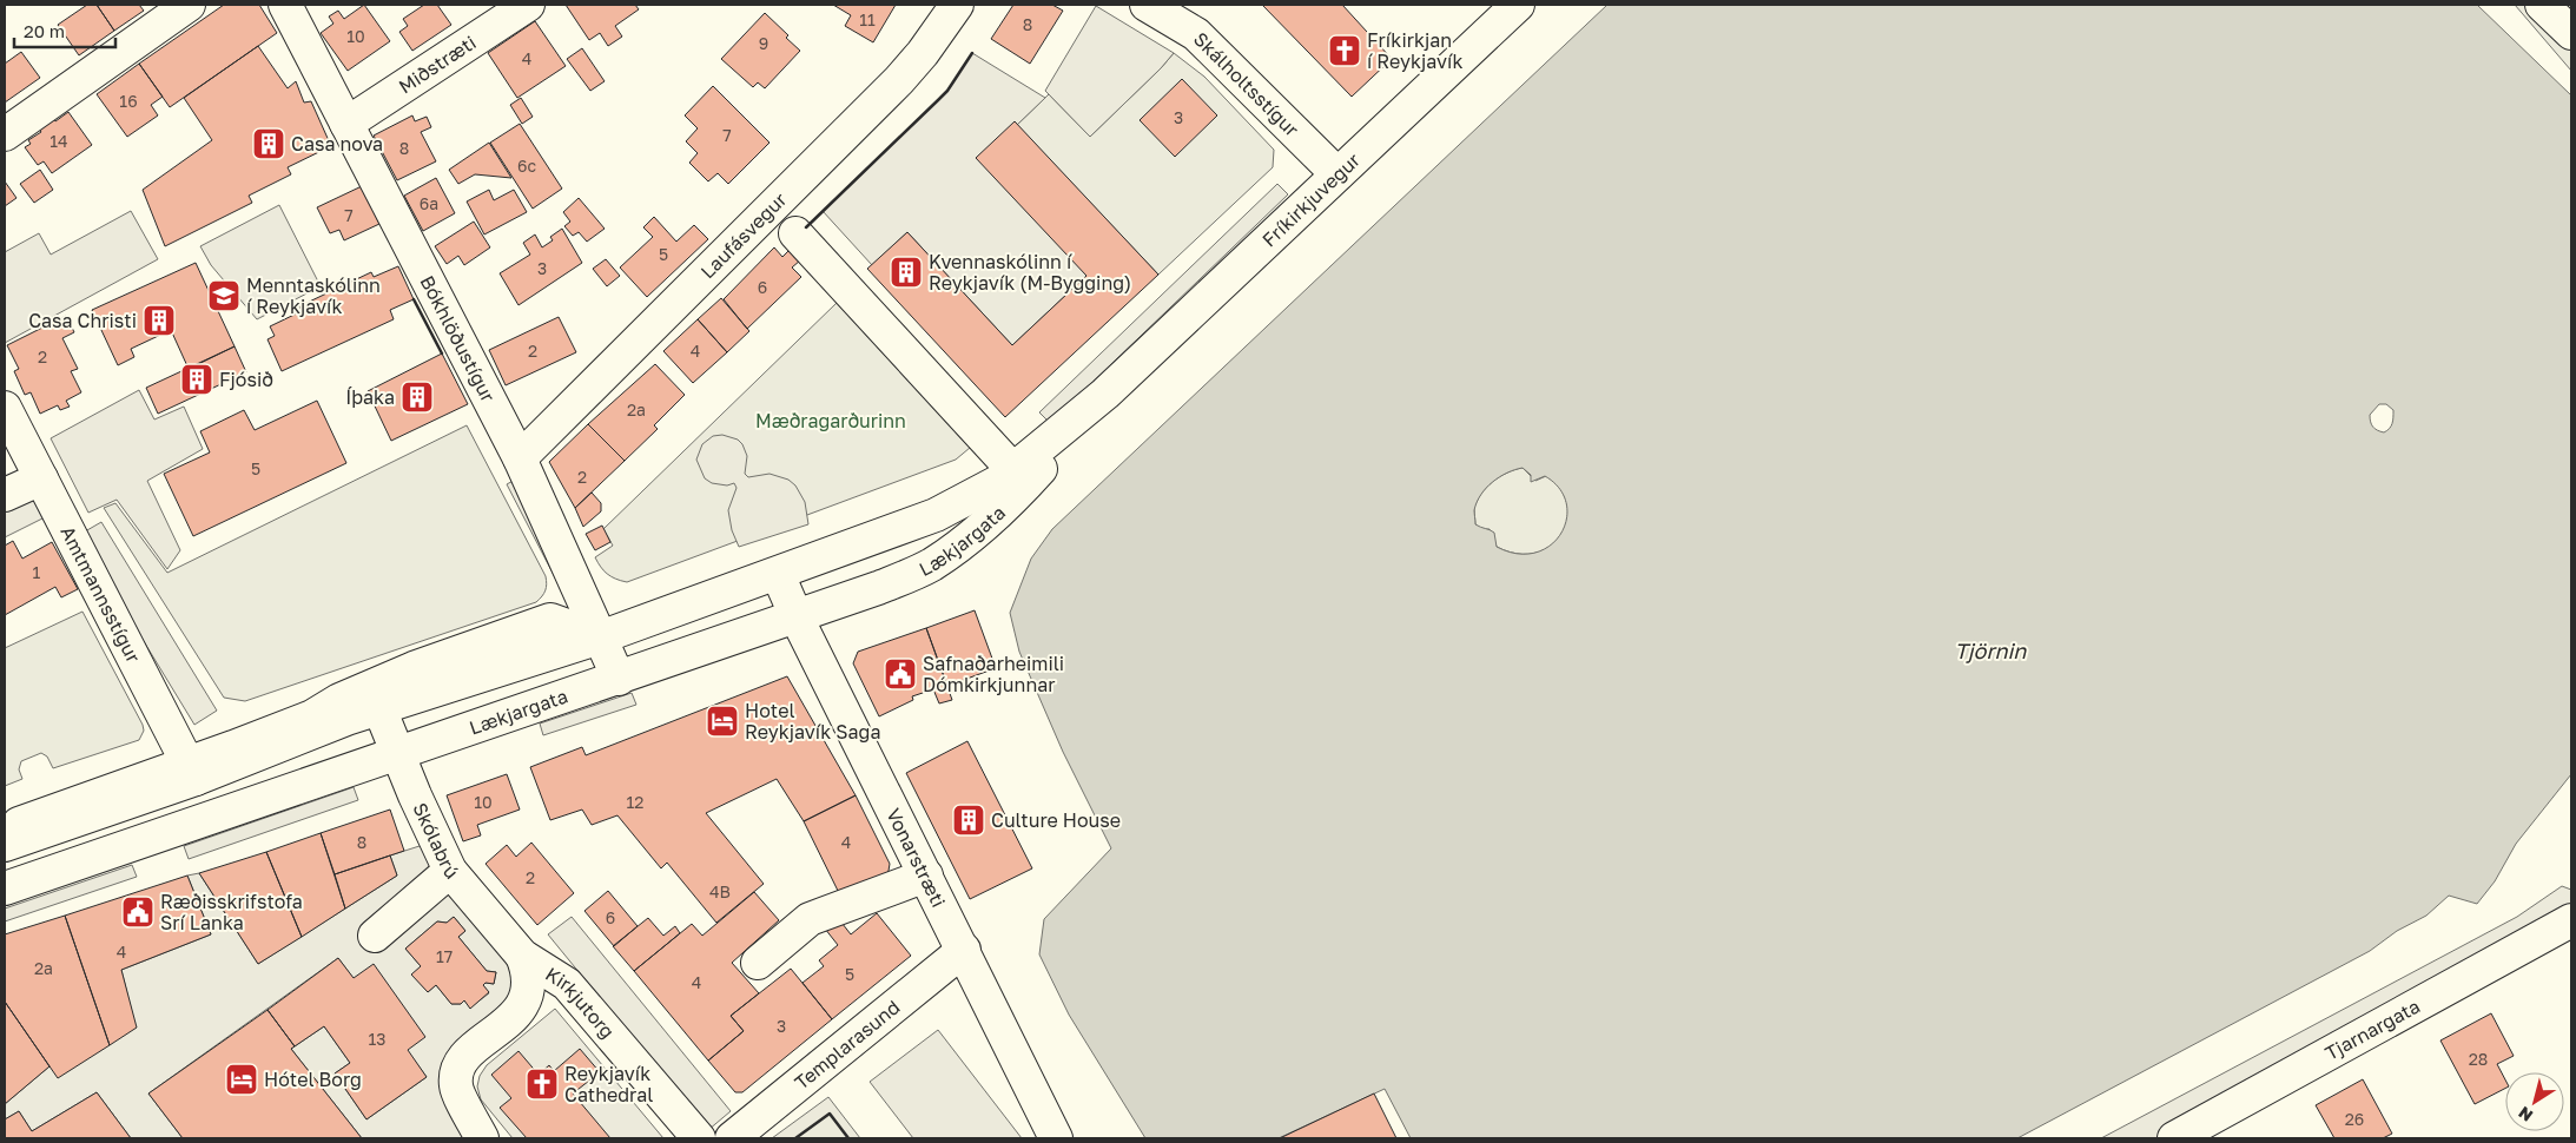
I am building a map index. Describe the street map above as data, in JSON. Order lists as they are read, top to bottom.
{
  "streets": {
    "street": [
      "Miðstræti",
      "Skálholtsstígur",
      "Fríkirkjuvegur",
      "Laufásvegur",
      "Bókhlöðustígur",
      "Lækjargata",
      "Amtmannsstígur",
      "Skólabrú",
      "Vonarstræti",
      "Kirkjutorg",
      "Tjarnargata",
      "Templarasund"
    ]
  },
  "crossings": [
    ["Miðstræti", "Bókhlöðustígur"],
    ["Skálholtsstígur", "Fríkirkjuvegur"],
    ["Fríkirkjuvegur", "Lækjargata"],
    ["Laufásvegur", "Bókhlöðustígur"],
    ["Bókhlöðustígur", "Lækjargata"],
    ["Lækjargata", "Amtmannsstígur"],
    ["Lækjargata", "Skólabrú"],
    ["Lækjargata", "Vonarstræti"],
    ["Skólabrú", "Kirkjutorg"],
    ["Vonarstræti", "Templarasund"]
  ],
  "water": ["Tjörnin"],
  "parks": ["Mæðragarðurinn"],
  "places": {
    "church": ["Fríkirkjan í Reykjavík", "Reykjavík Cathedral"],
    "building": [
      "Casa nova",
      "Kvennaskólinn í Reykjavík (M-Bygging)",
      "Casa Christi",
      "Fjósið",
      "Íþaka",
      "Culture House"
    ],
    "school or university": ["Menntaskólinn í Reykjavík"],
    "public building": ["Safnaðarheimili Dómkirkjunnar", "Ræðisskrifstofa Srí Lanka"],
    "hotel": ["Hotel Reykjavík Saga", "Hótel Borg"]
  },
  "house_numbers": [
    "11",
    "8",
    "10",
    "9",
    "4",
    "16",
    "3",
    "7",
    "14",
    "8",
    "6c",
    "6a",
    "7",
    "5",
    "3",
    "6",
    "2",
    "4",
    "2",
    "2a",
    "5",
    "2",
    "1",
    "10",
    "12",
    "8",
    "4",
    "2",
    "4B",
    "6",
    "4",
    "17",
    "2a",
    "5",
    "4",
    "3",
    "13",
    "28",
    "26"
  ],
  "scale_bar": "20 m",
  "north": "bottom left"
}
